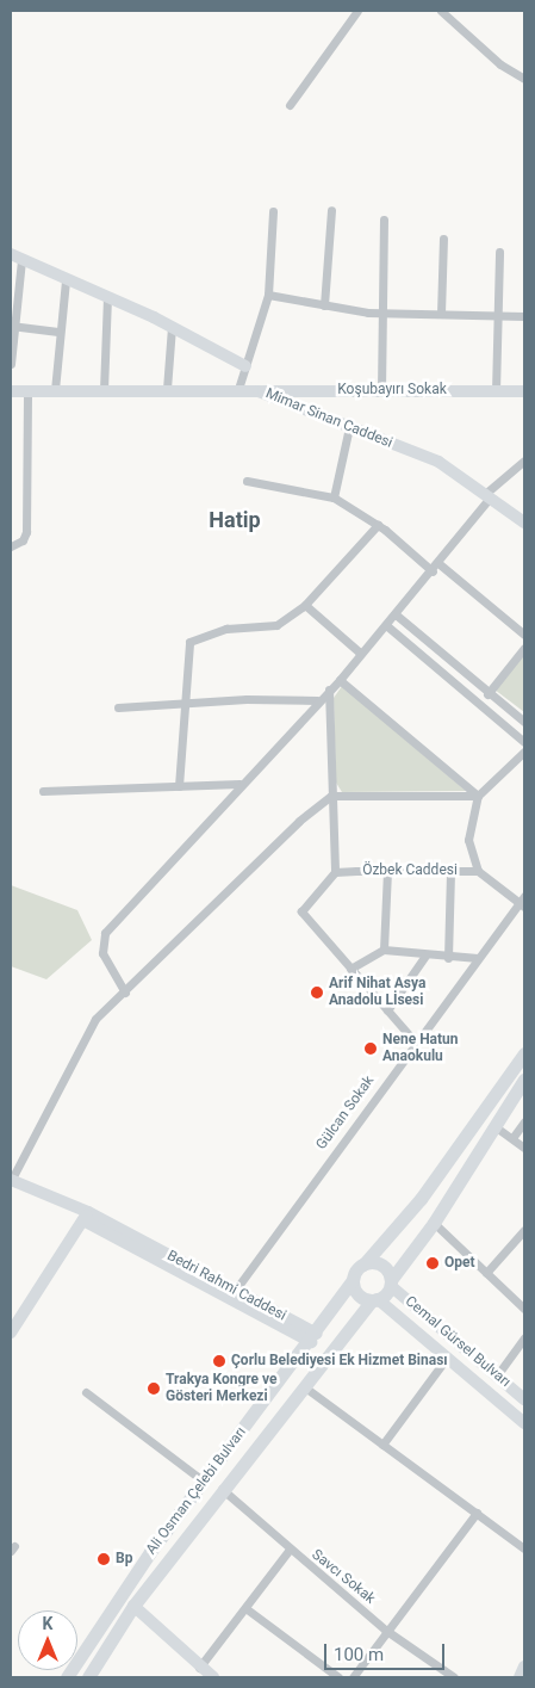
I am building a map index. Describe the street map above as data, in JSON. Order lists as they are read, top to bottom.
{
  "streets": {
    "main road": ["Ali Osman Çelebi Bulvarı"],
    "street": [
      "Koşubayırı Sokak",
      "Mimar Sinan Caddesi",
      "Özbek Caddesi",
      "Gülcan Sokak",
      "Bedri Rahmi Caddesi",
      "Cemal Gürsel Bulvarı",
      "Savcı Sokak"
    ]
  },
  "crossings": [
    ["Koşubayırı Sokak", "Mimar Sinan Caddesi"],
    ["Özbek Caddesi", "Gülcan Sokak"],
    ["Gülcan Sokak", "Bedri Rahmi Caddesi"],
    ["Bedri Rahmi Caddesi", "Ali Osman Çelebi Bulvarı"],
    ["Cemal Gürsel Bulvarı", "Ali Osman Çelebi Bulvarı"],
    ["Ali Osman Çelebi Bulvarı", "Savcı Sokak"]
  ],
  "districts": ["Hatip"],
  "places": [
    "Arif Nihat Asya Anadolu Lİsesi",
    "Nene Hatun Anaokulu",
    "Opet",
    "Çorlu Belediyesi Ek Hizmet Binası",
    "Trakya Kongre ve Gösteri Merkezi",
    "Bp"
  ],
  "scale_bar": "100 m",
  "north": "top"
}
